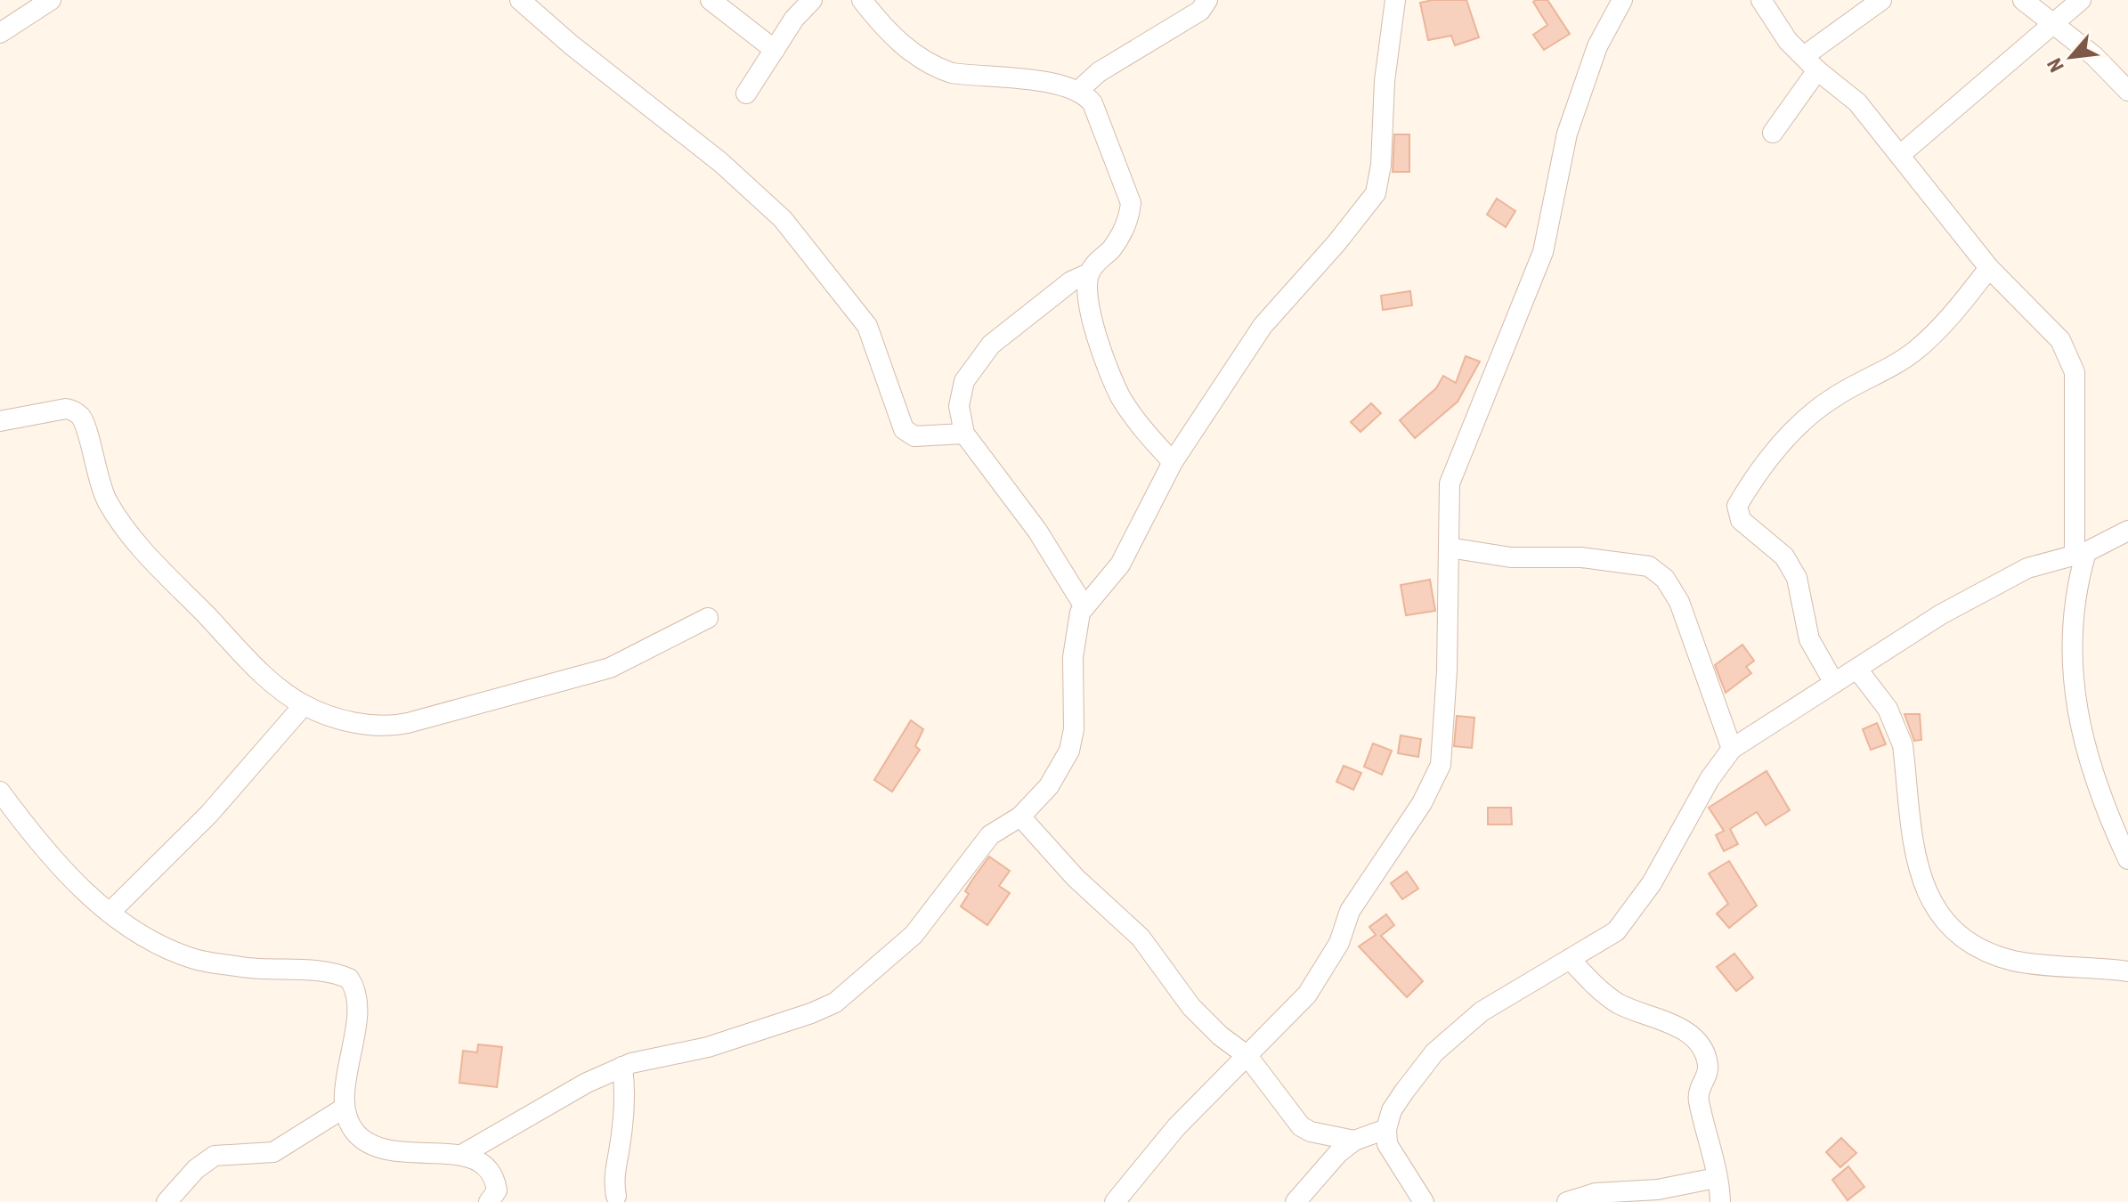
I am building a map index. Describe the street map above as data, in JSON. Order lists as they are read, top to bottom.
{
  "north": "bottom left"
}
